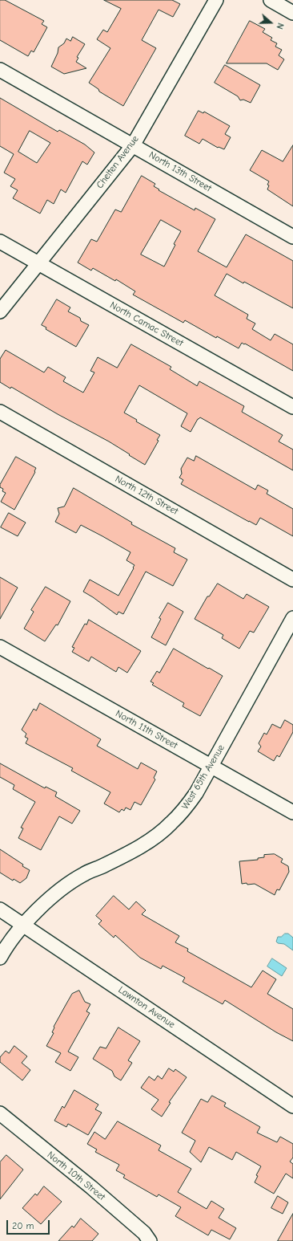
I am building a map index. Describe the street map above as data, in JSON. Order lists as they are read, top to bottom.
{
  "streets": {
    "street": [
      "Chelten Avenue",
      "North 13th Street",
      "North Camac Street",
      "North 12th Street",
      "North 11th Street",
      "West 65th Avenue",
      "Lawnton Avenue",
      "North 10th Street"
    ]
  },
  "crossings": [
    ["Chelten Avenue", "North 13th Street"],
    ["Chelten Avenue", "North Camac Street"],
    ["North 11th Street", "West 65th Avenue"],
    ["West 65th Avenue", "Lawnton Avenue"]
  ],
  "scale_bar": "20 m",
  "north": "right"
}
